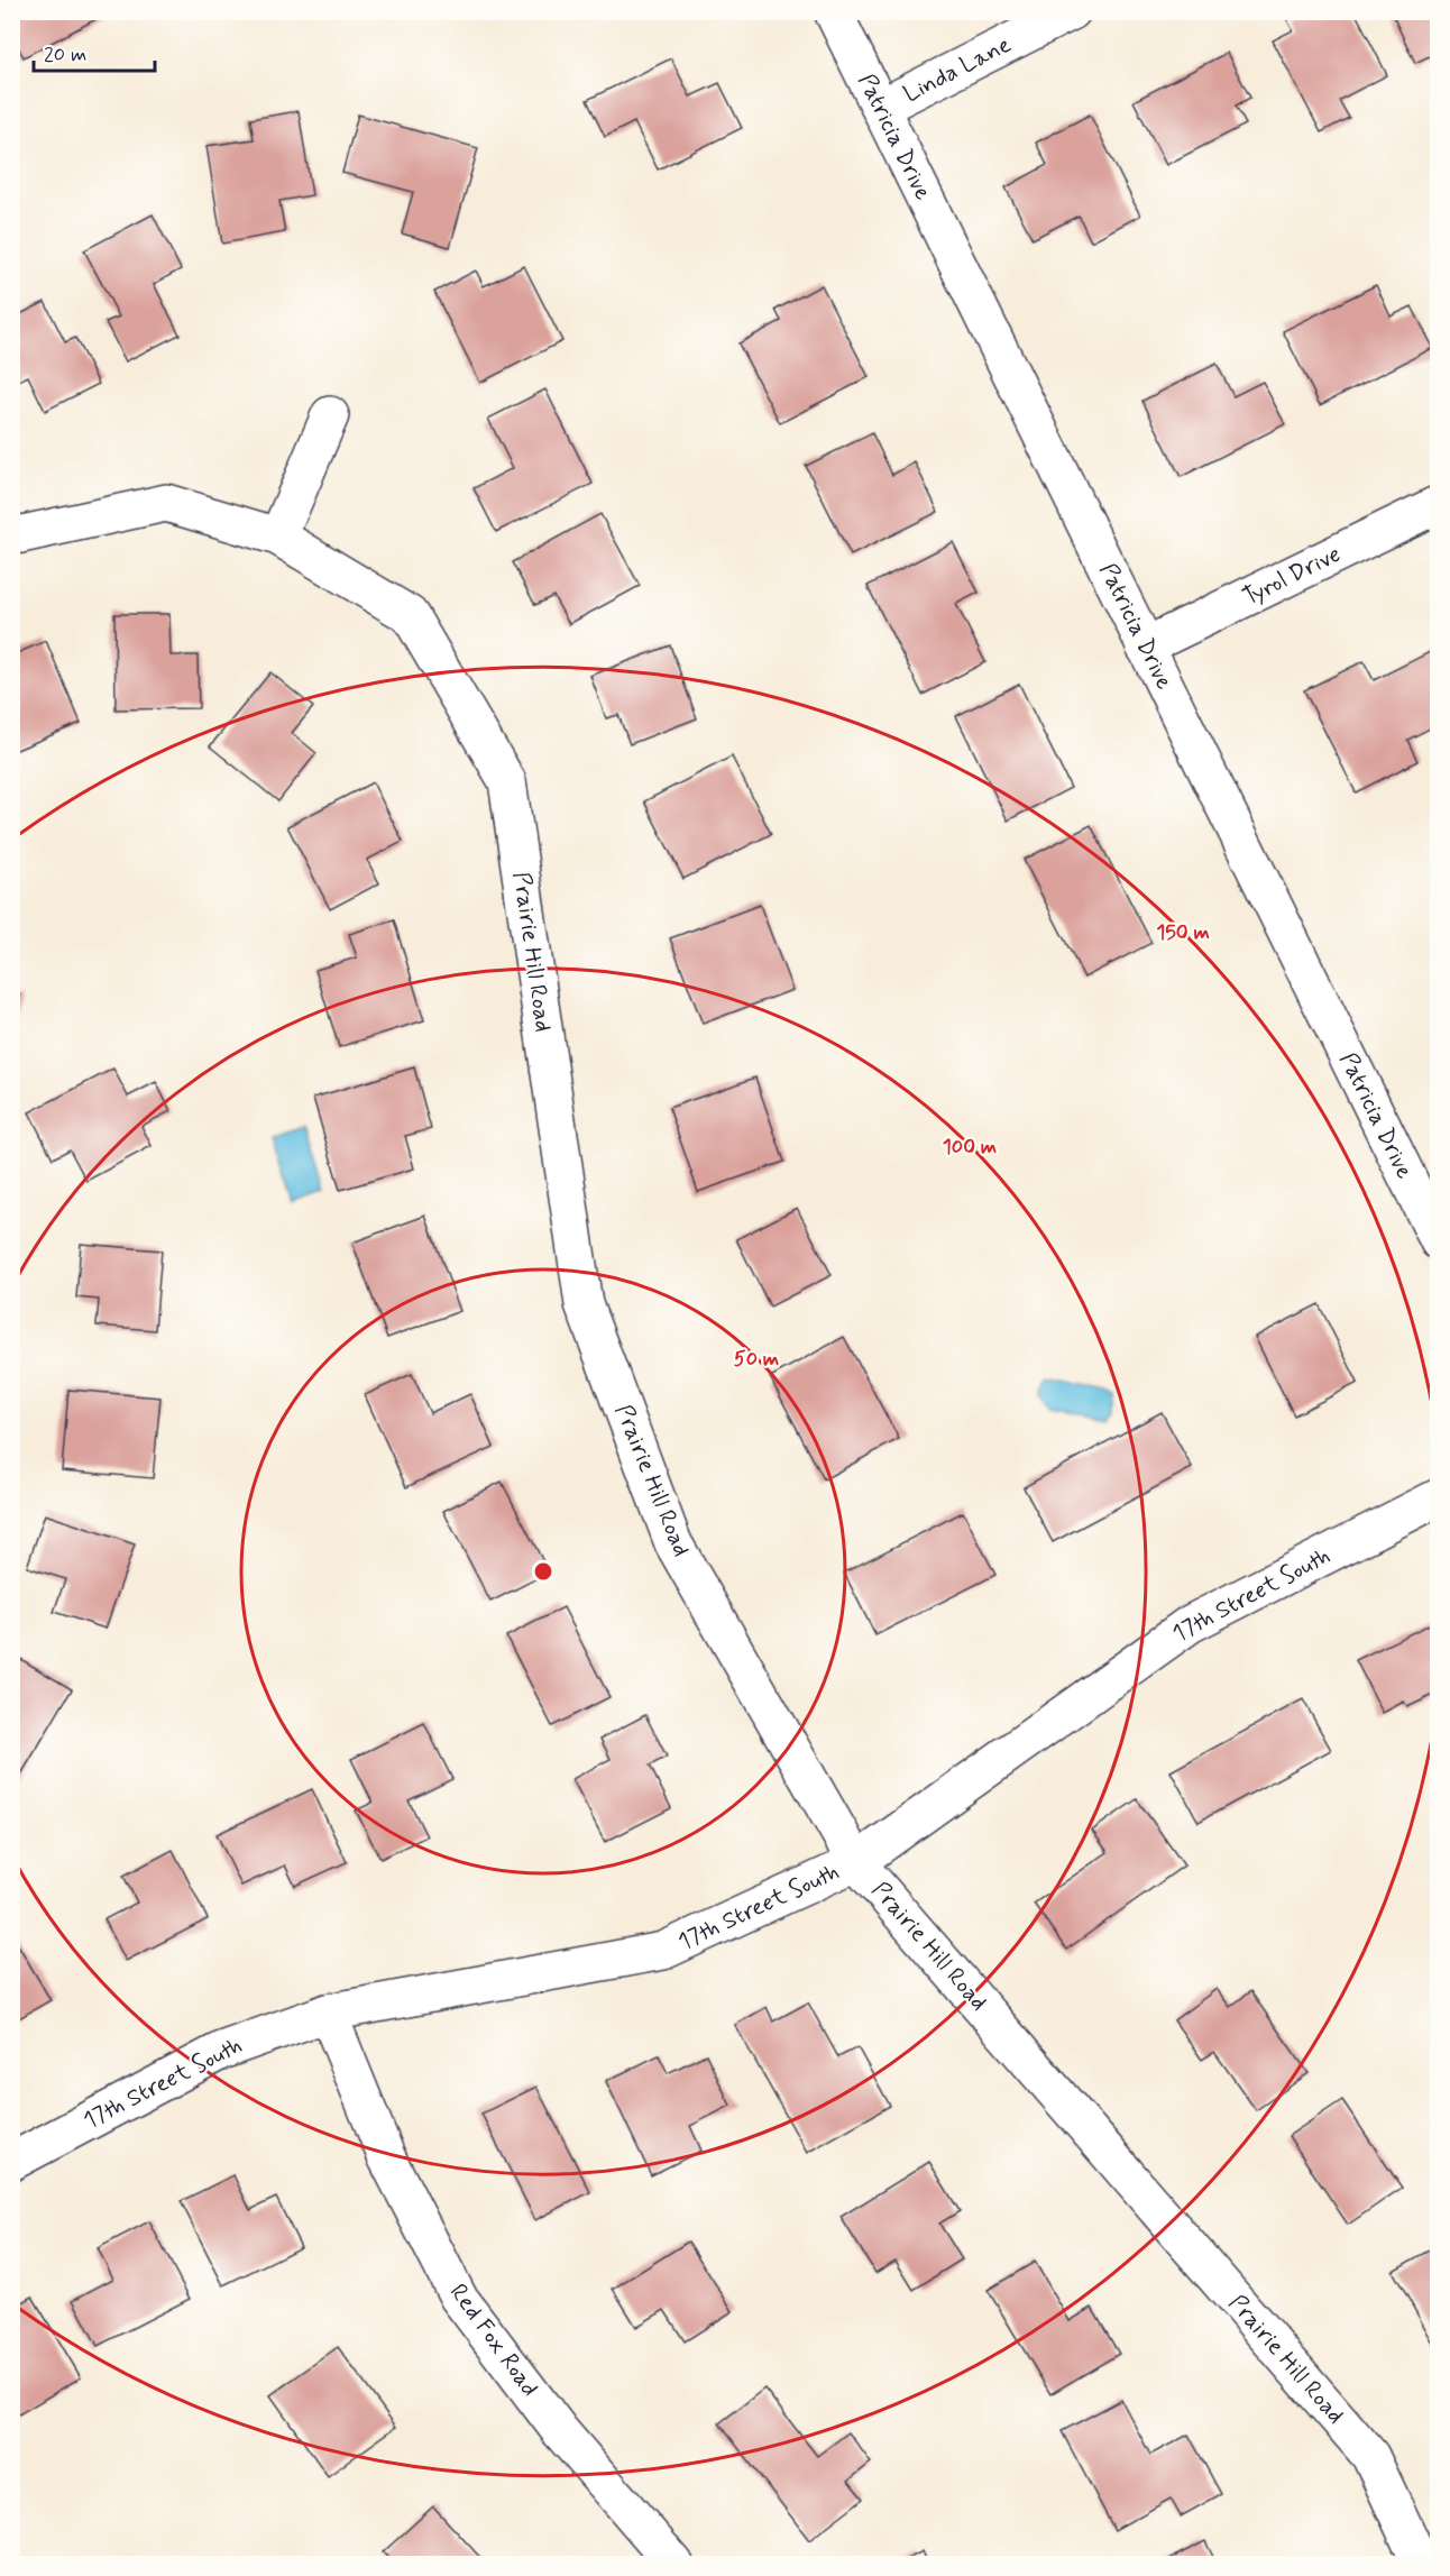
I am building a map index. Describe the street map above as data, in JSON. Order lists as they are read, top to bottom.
{
  "streets": {
    "street": [
      "Linda Lane",
      "Patricia Drive",
      "Tyrol Drive",
      "Prairie Hill Road",
      "17th Street South",
      "Red Fox Road"
    ]
  },
  "crossings": [
    ["Linda Lane", "Patricia Drive"],
    ["Patricia Drive", "Tyrol Drive"],
    ["Prairie Hill Road", "17th Street South"],
    ["17th Street South", "Red Fox Road"]
  ],
  "scale_bar": "20 m",
  "rings": ["150 m", "100 m", "50 m"]
}
